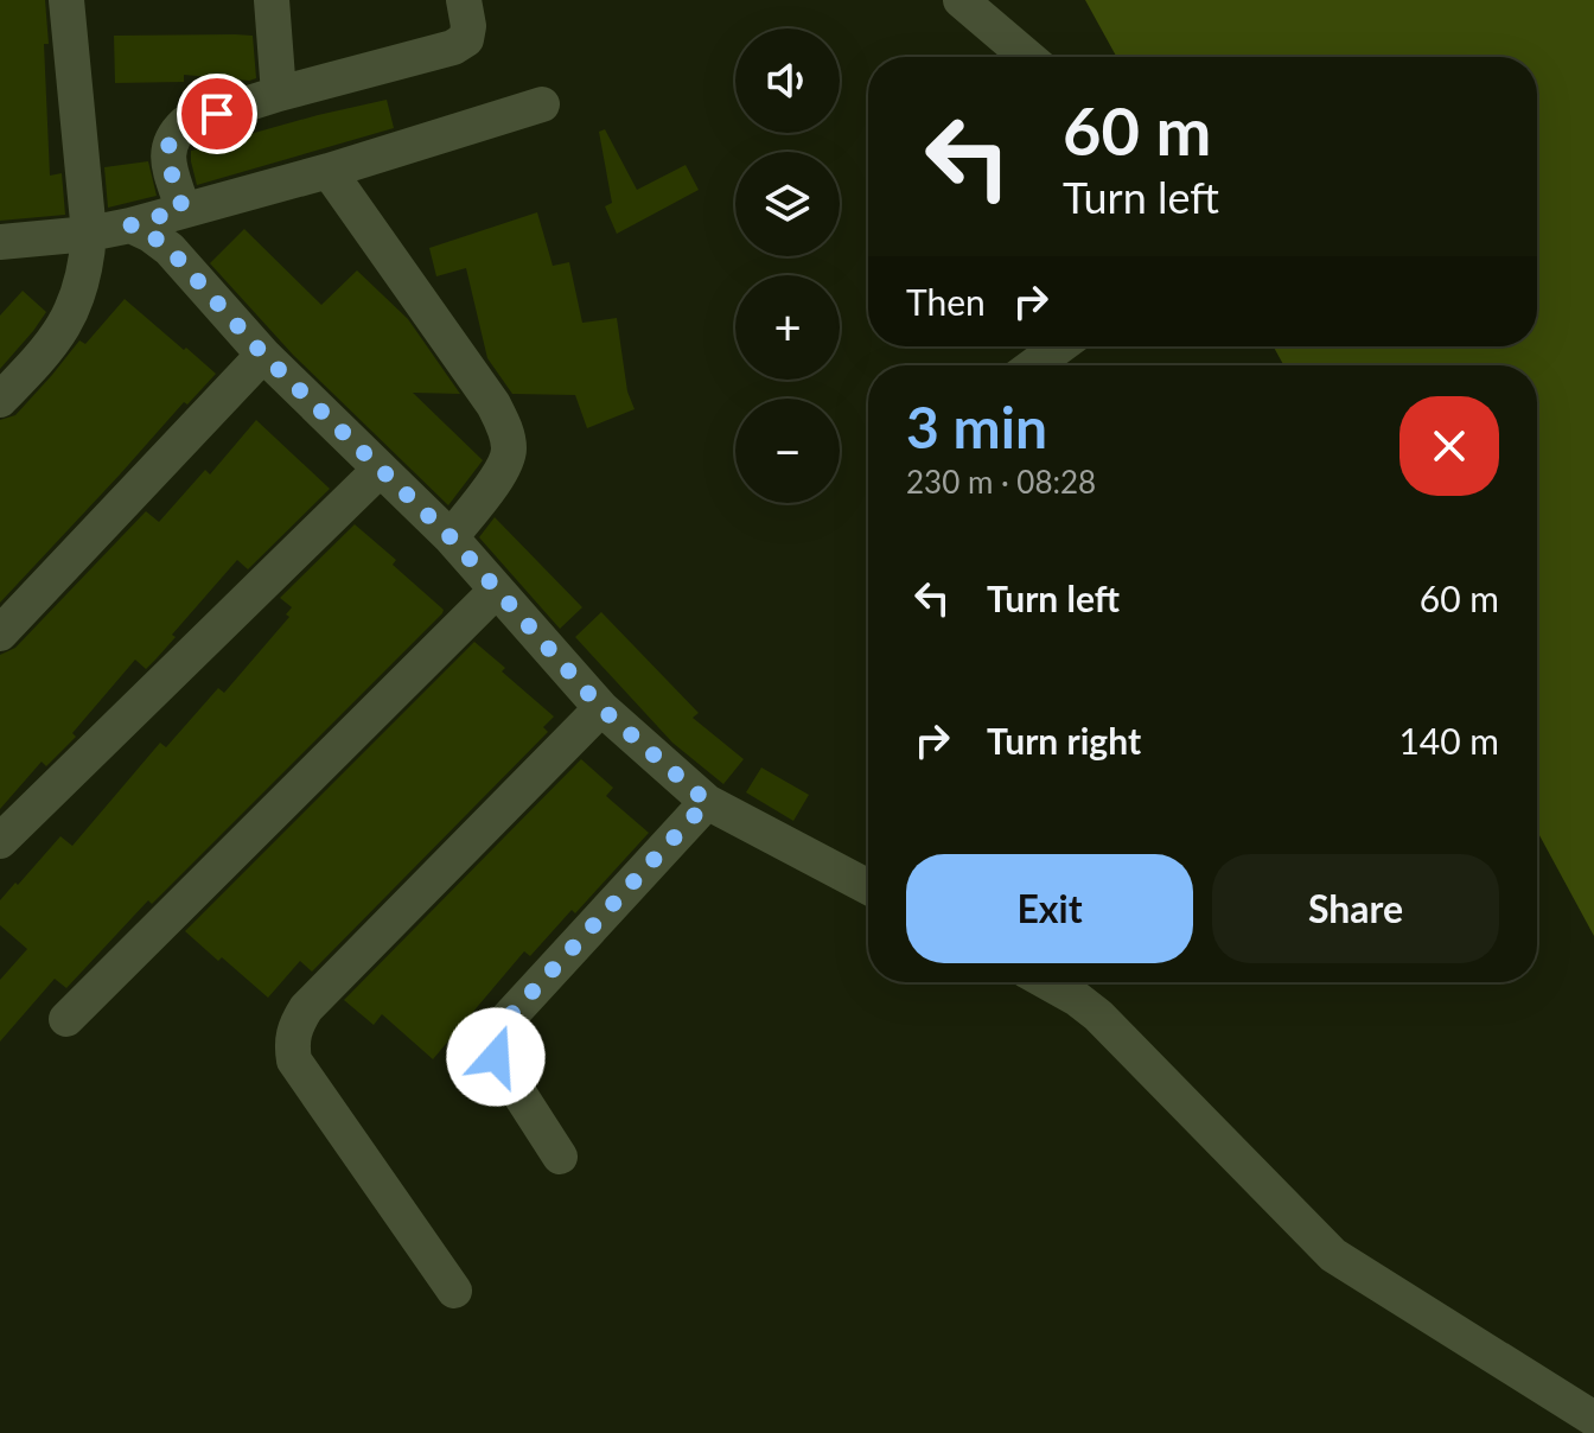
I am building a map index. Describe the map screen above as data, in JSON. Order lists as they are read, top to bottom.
{
  "page": {
    "map_buttons": ["+", "−"],
    "turn": ["60 m", "Turn left"],
    "then": "Then",
    "heading": ["3 min", "230 m · 08:28"],
    "list": [
      {
        "name": "Turn left",
        "value": "60 m"
      },
      {
        "name": "Turn right",
        "value": "140 m"
      }
    ],
    "buttons": ["Exit", "Share"]
  }
}
